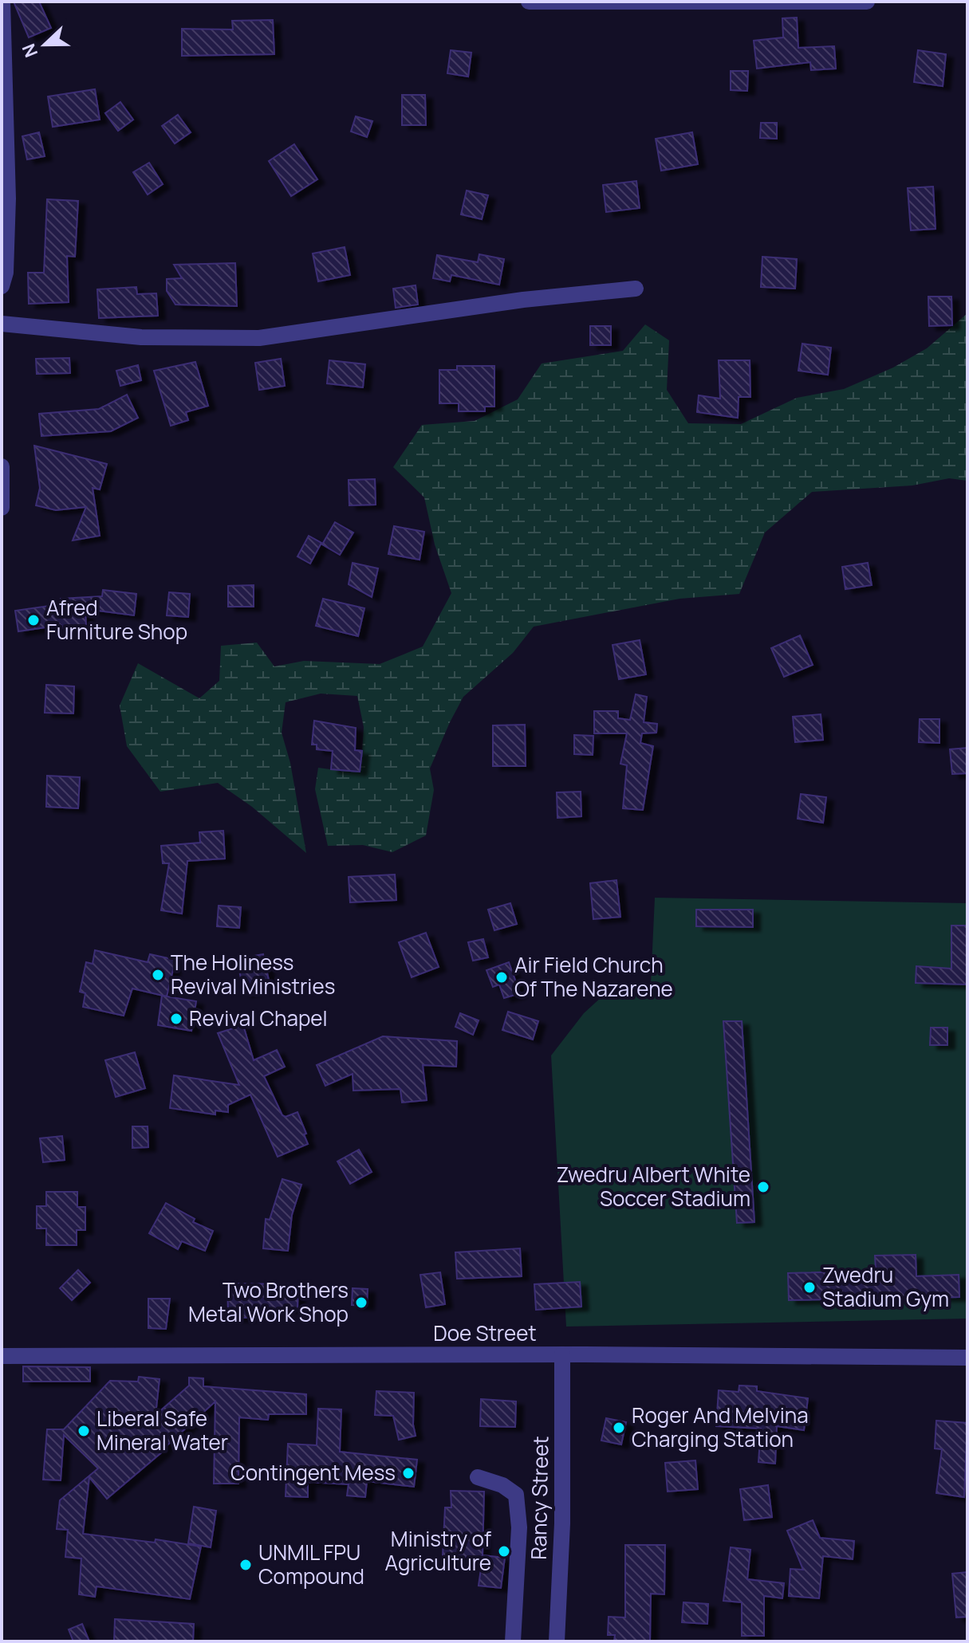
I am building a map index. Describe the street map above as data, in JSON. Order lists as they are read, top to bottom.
{
  "streets": {
    "street": ["Doe Street", "Rancy Street"]
  },
  "crossings": [
    ["Doe Street", "Rancy Street"]
  ],
  "places": [
    "Afred Furniture Shop",
    "The Holiness Revival Ministries",
    "Air Field Church Of The Nazarene",
    "Revival Chapel",
    "Zwedru Albert White Soccer Stadium",
    "Zwedru Stadium Gym",
    "Two Brothers Metal Work Shop",
    "Roger And Melvina Charging Station",
    "Liberal Safe Mineral Water",
    "Contingent Mess",
    "Ministry of Agriculture",
    "UNMIL FPU Compound"
  ],
  "north": "left"
}
